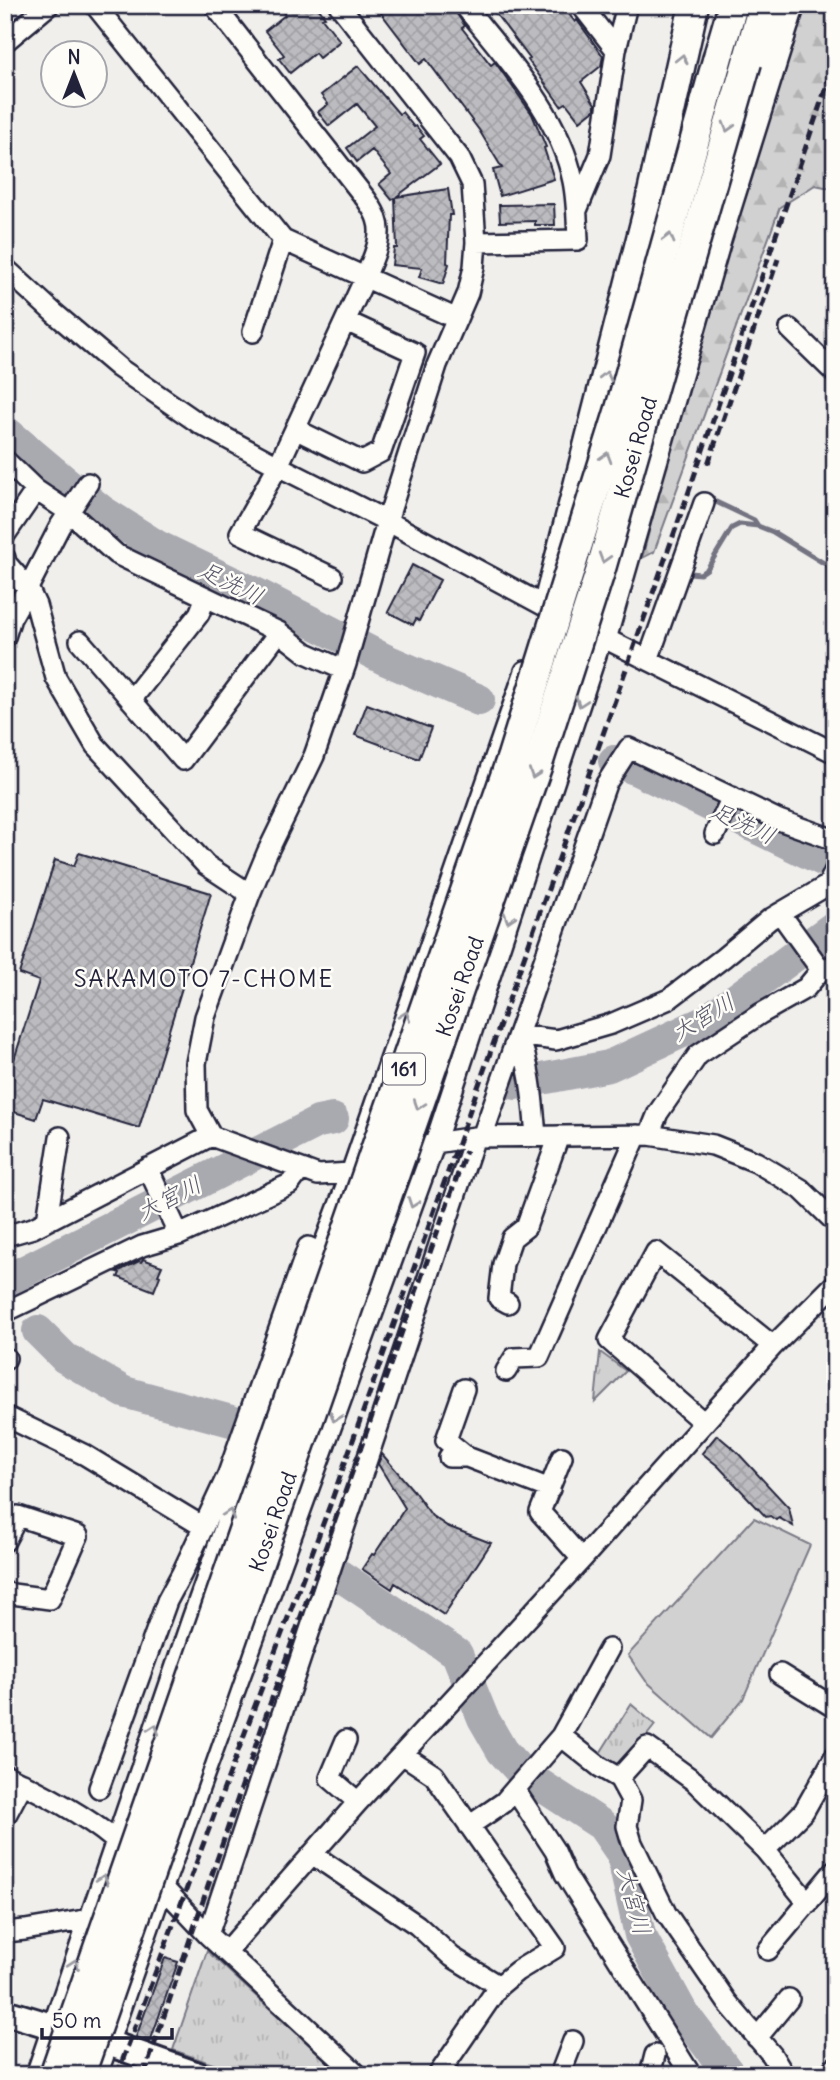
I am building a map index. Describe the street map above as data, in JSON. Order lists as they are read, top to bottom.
{
  "streets": {
    "highway": ["Kosei Road", "161"]
  },
  "districts": ["SAKAMOTO 7-CHOME"],
  "water": ["足洗川", "大宮川"],
  "scale_bar": "50 m",
  "north": "top"
}
